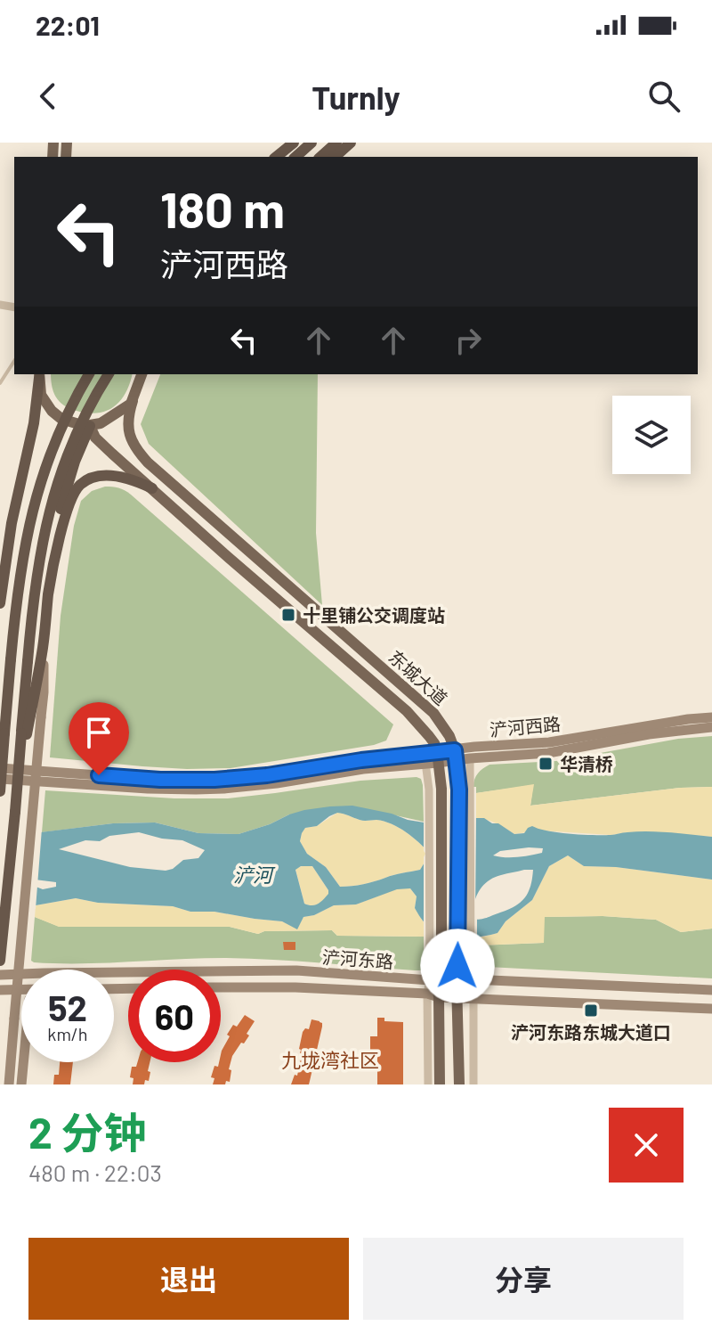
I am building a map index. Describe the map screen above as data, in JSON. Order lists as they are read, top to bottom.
{
  "streets": {
    "main road": ["东城大道", "浐河西路", "浐河东路"]
  },
  "crossings": [
    ["东城大道", "浐河西路"],
    ["东城大道", "浐河东路"]
  ],
  "districts": ["九垅湾社区"],
  "water": ["浐河"],
  "places": {
    "transit": ["十里铺公交调度站", "华清桥", "浐河东路东城大道口"]
  },
  "page": {
    "status": "22:01",
    "header": "Turnly",
    "turn": ["180 m", "浐河西路"],
    "speed": "52 km/h",
    "limit": "60",
    "heading": ["2 分钟", "480 m · 22:03"],
    "buttons": ["退出", "分享"]
  }
}
